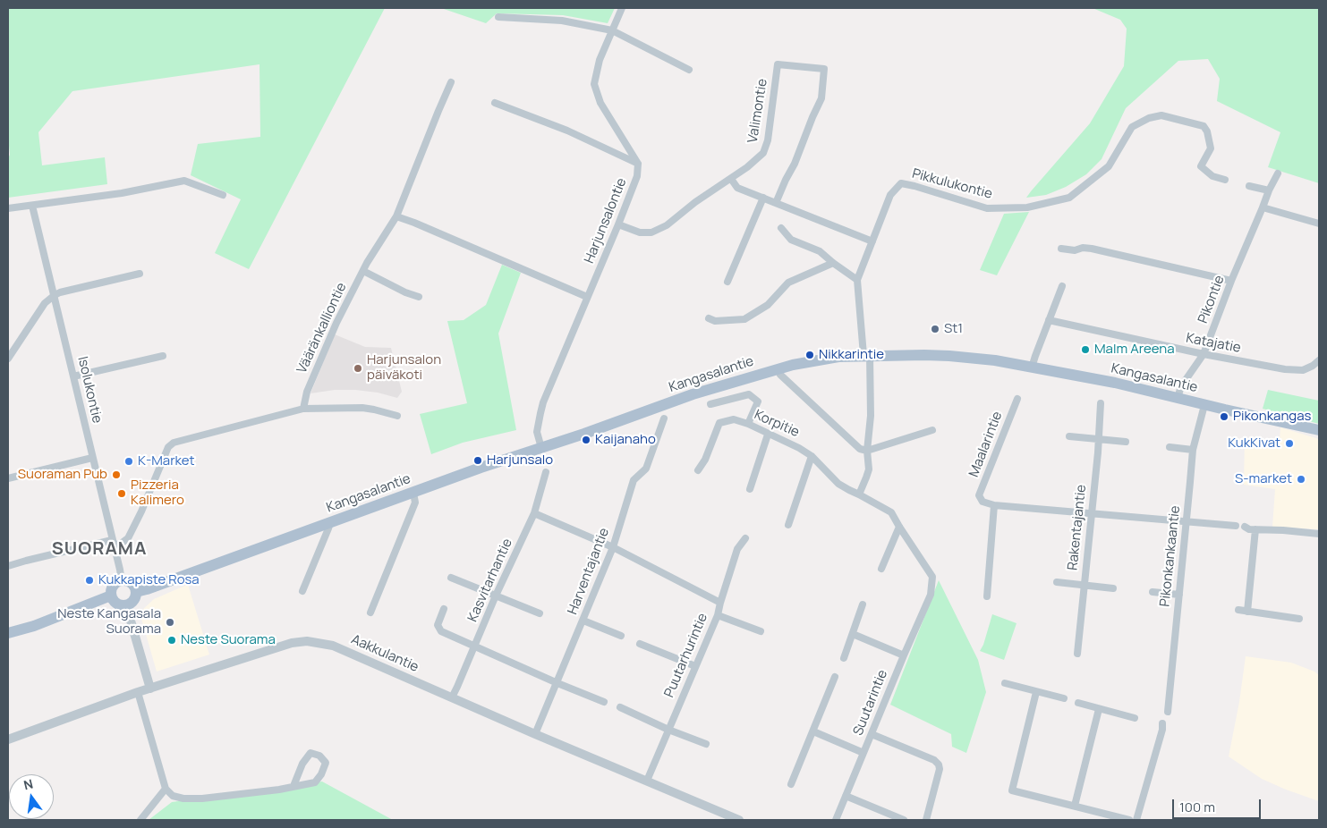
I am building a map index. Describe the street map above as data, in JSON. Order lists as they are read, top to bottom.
{
  "streets": {
    "main road": ["Kangasalantie"],
    "street": [
      "Valimontie",
      "Pikkulukontie",
      "Harjunsalontie",
      "Pikontie",
      "Vääränkalliontie",
      "Katajatie",
      "Isolukontie",
      "Korpitie",
      "Maalarintie",
      "Rakentajantie",
      "Pikonkankaantie",
      "Harventajantie",
      "Kasvitarhantie",
      "Aakkulantie",
      "Puutarhurintie",
      "Suutarintie"
    ]
  },
  "crossings": [
    ["Valimontie", "Harjunsalontie"],
    ["Pikkulukontie", "Kangasalantie"],
    ["Harjunsalontie", "Kangasalantie"],
    ["Pikontie", "Katajatie"],
    ["Pikontie", "Kangasalantie"],
    ["Kangasalantie", "Isolukontie"],
    ["Kangasalantie", "Pikonkankaantie"],
    ["Korpitie", "Suutarintie"],
    ["Harventajantie", "Aakkulantie"],
    ["Kasvitarhantie", "Aakkulantie"],
    ["Aakkulantie", "Puutarhurintie"]
  ],
  "districts": ["SUORAMA"],
  "places": [
    "St1",
    "Malm Areena",
    "Nikkarintie",
    "Harjunsalon päiväkoti",
    "Pikonkangas",
    "Kaijanaho",
    "KukKivat",
    "Harjunsalo",
    "K-Market",
    "Suoraman Pub",
    "S-market",
    "Pizzeria Kalimero",
    "Kukkapiste Rosa",
    "Neste Kangasala Suorama",
    "Neste Suorama"
  ],
  "scale_bar": "100 m",
  "north": "top"
}
